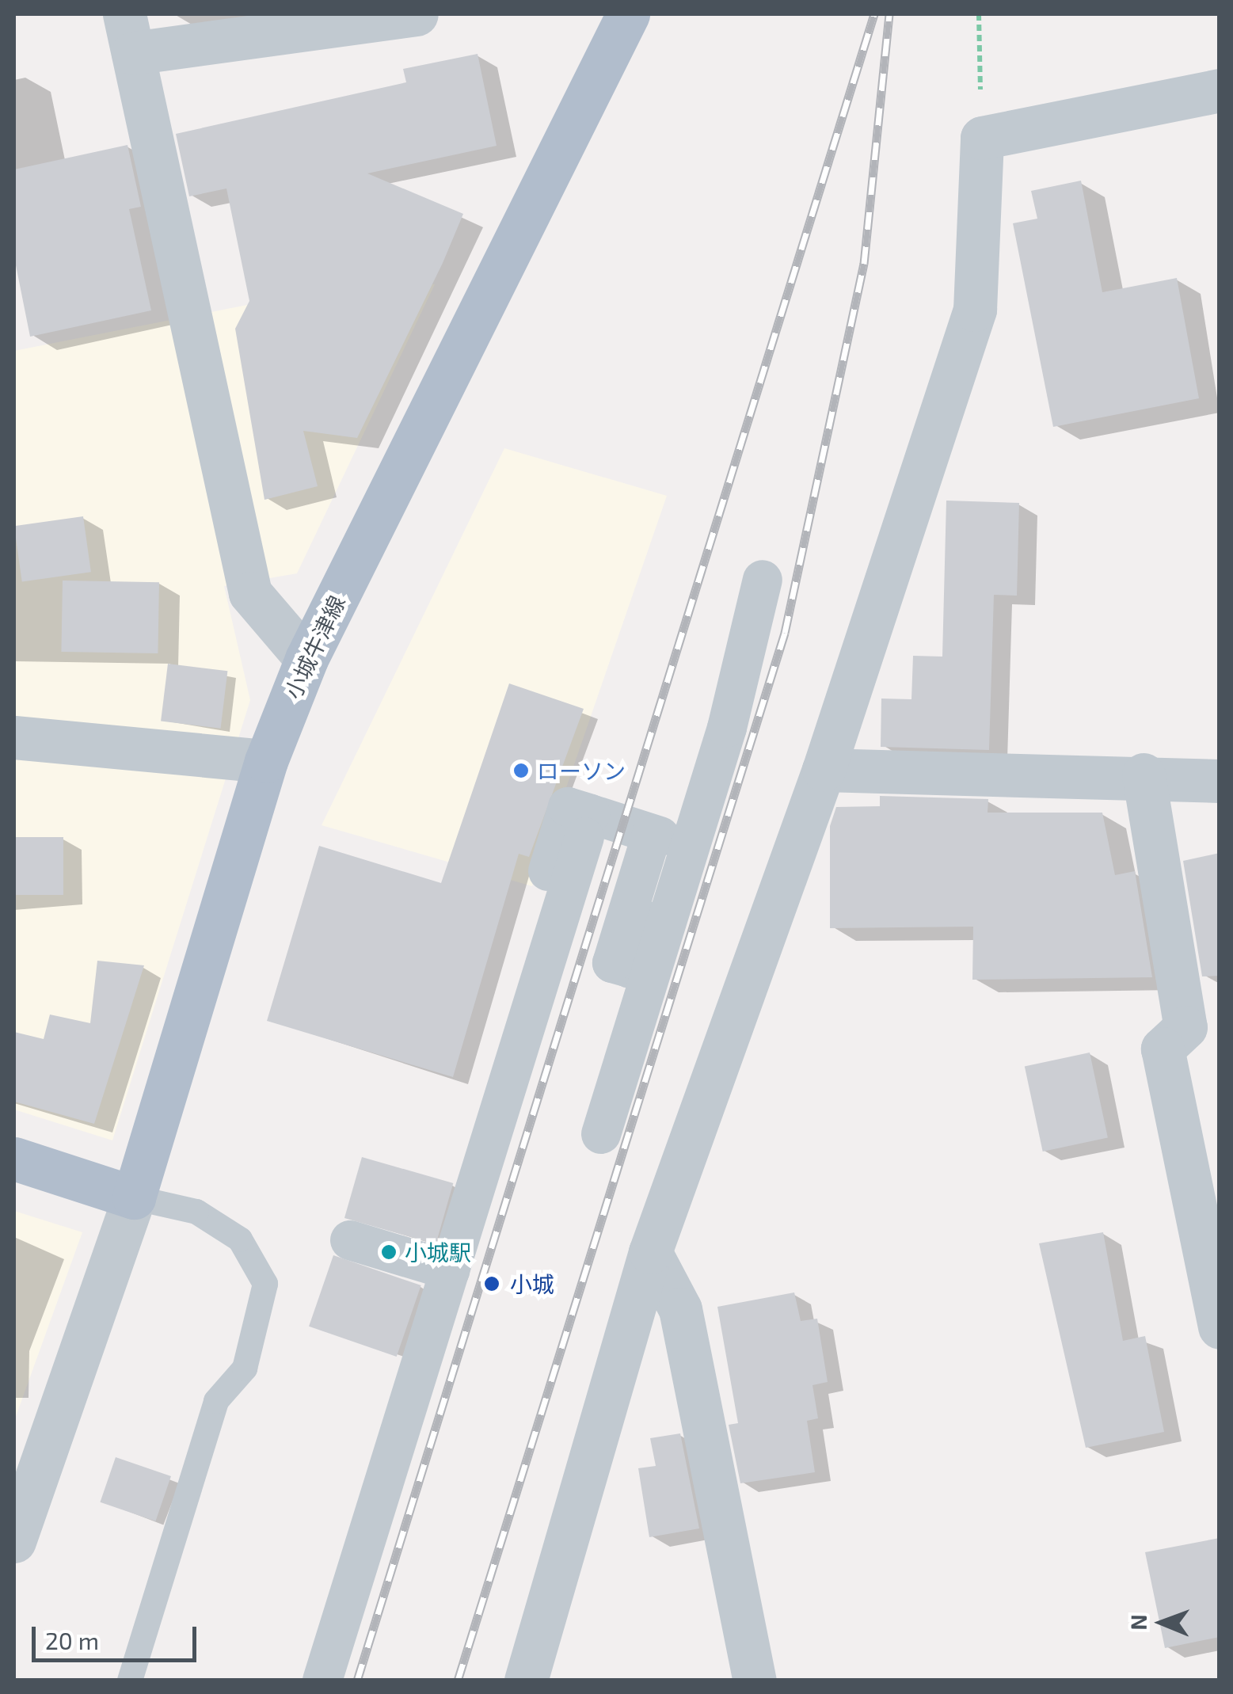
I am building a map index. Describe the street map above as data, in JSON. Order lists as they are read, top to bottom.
{
  "streets": {
    "main road": ["小城牛津線"]
  },
  "places": ["ローソン", "小城駅", "小城"],
  "scale_bar": "20 m",
  "north": "left"
}
